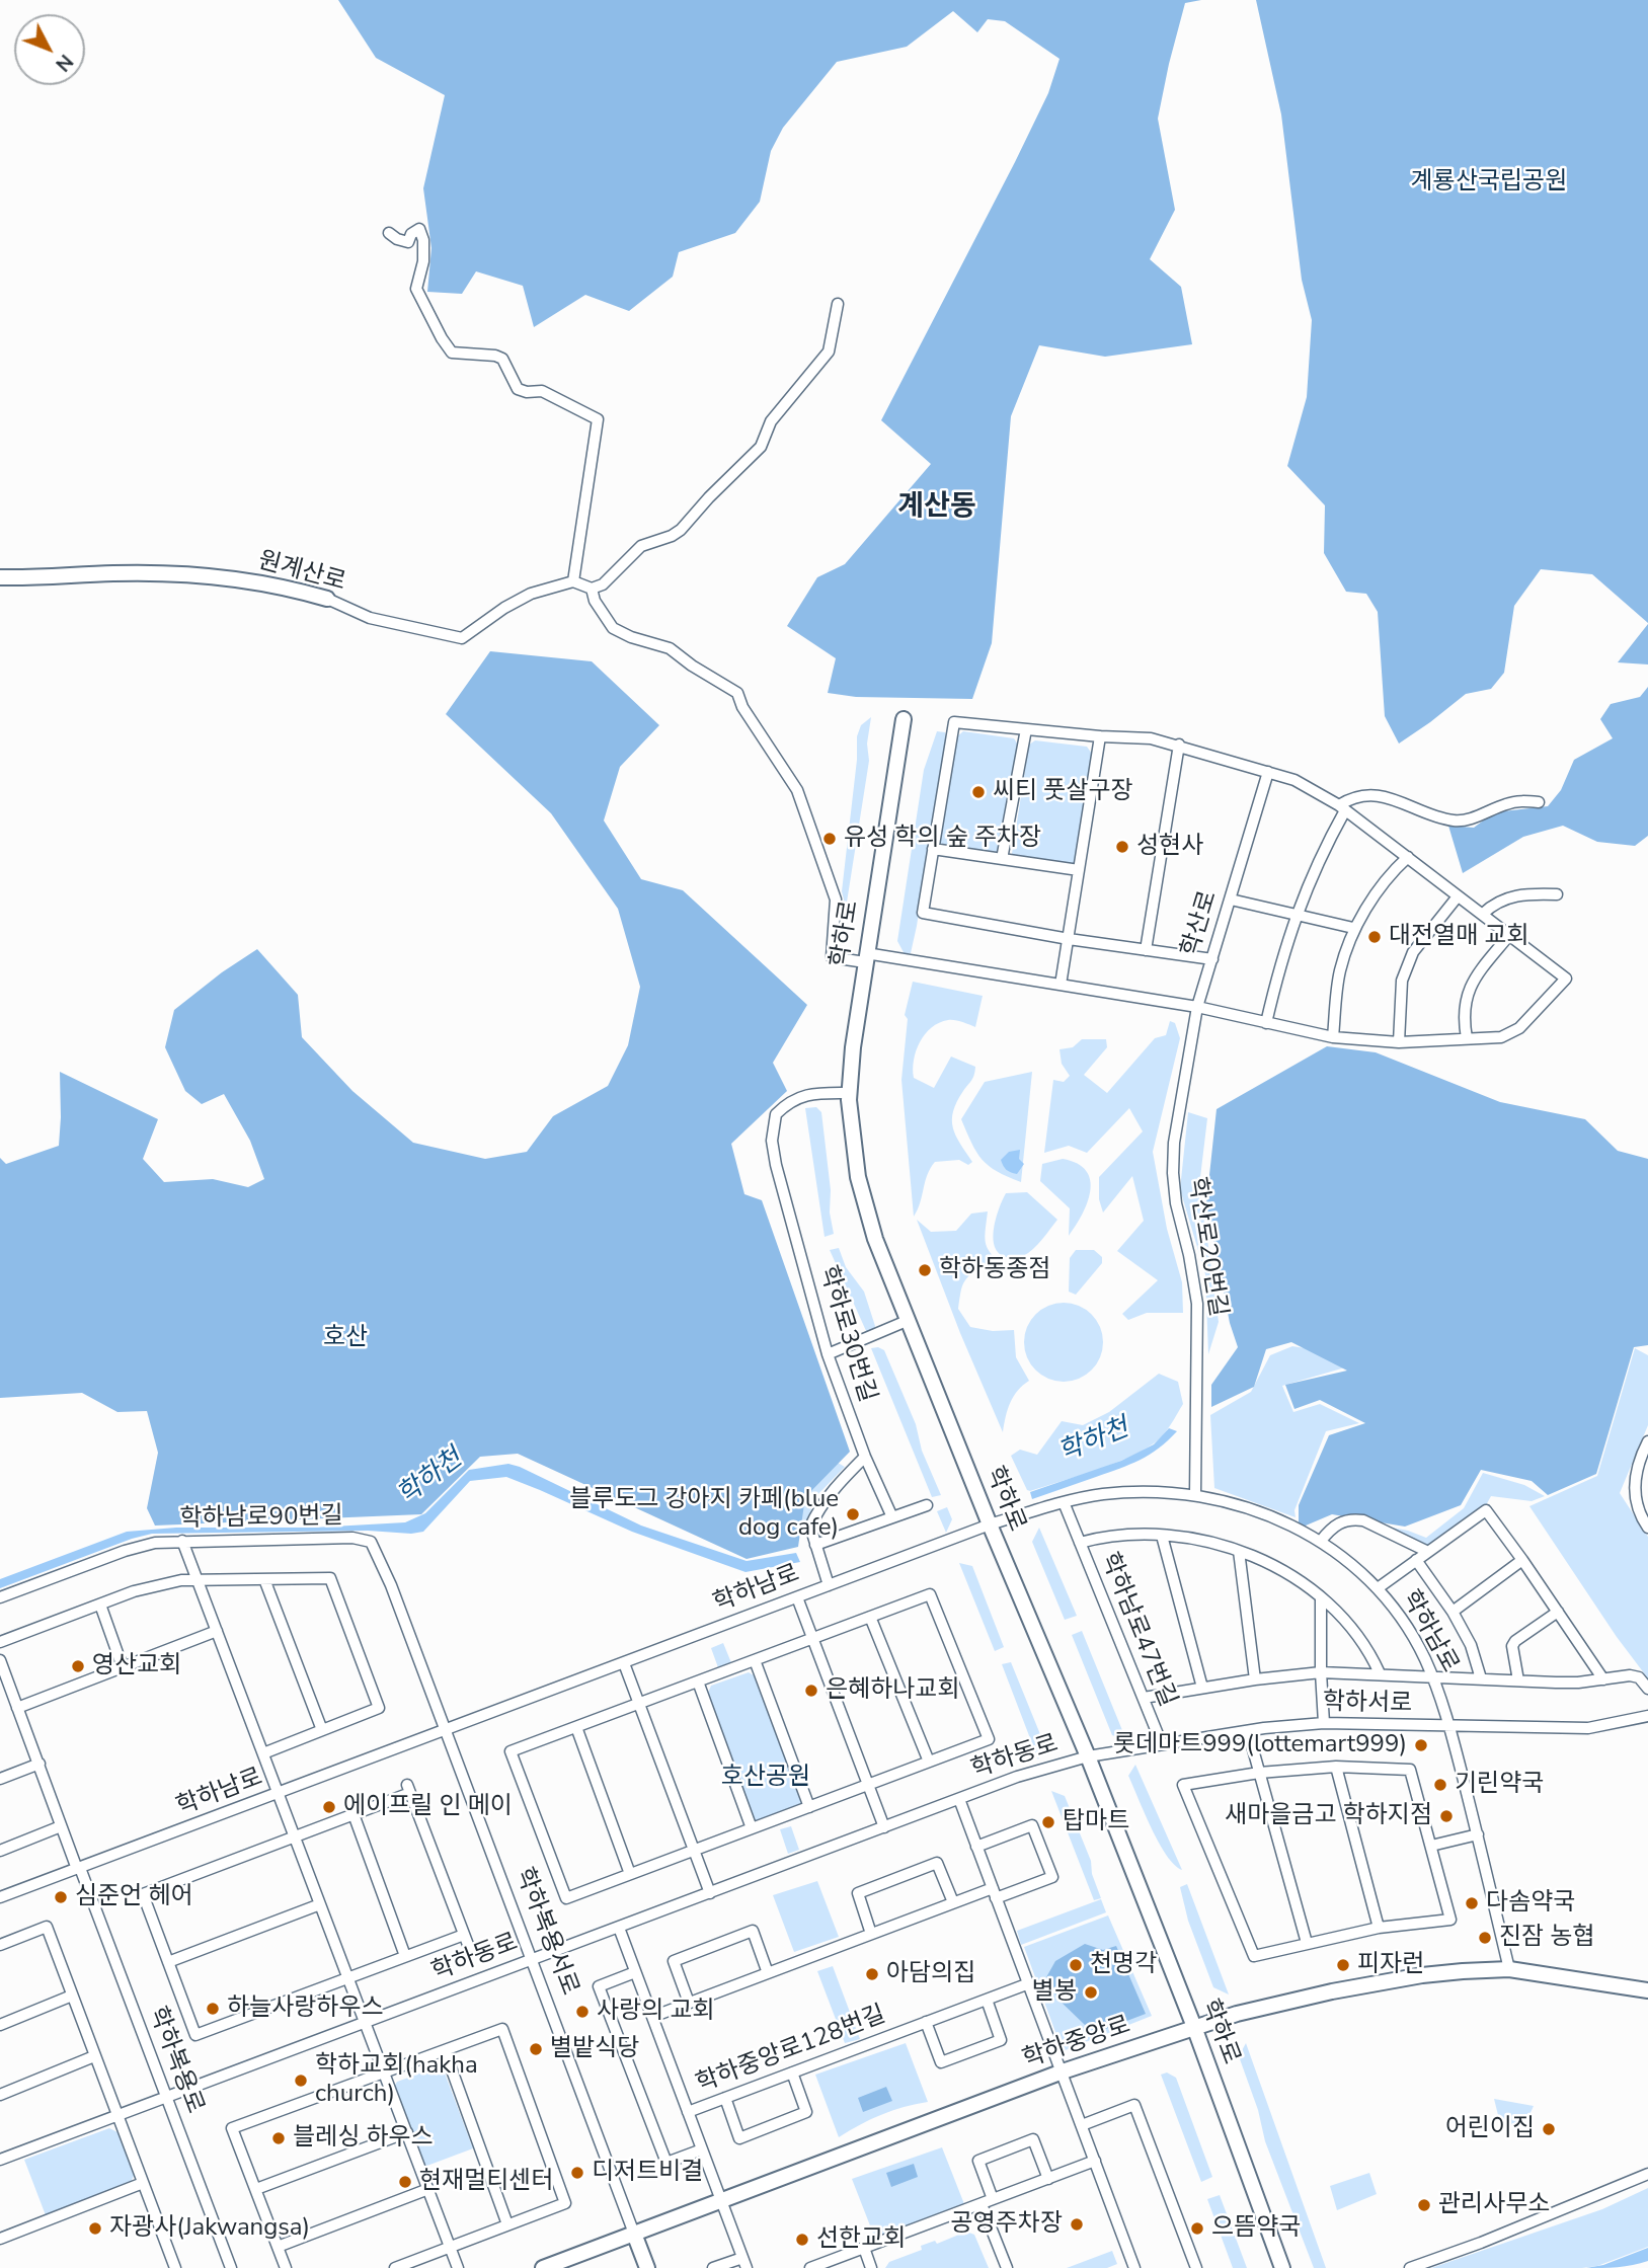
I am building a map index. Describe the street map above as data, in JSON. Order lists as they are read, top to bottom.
{
  "streets": {
    "street": [
      "원계산로",
      "학산로",
      "학하로",
      "학산로20번길",
      "학하로30번길",
      "학하남로90번길",
      "학하남로",
      "학하남로47번길",
      "학하서로",
      "학하동로",
      "학하복용서로",
      "학하중앙로",
      "학하중앙로128번길",
      "학하복용로"
    ]
  },
  "crossings": [
    ["학산로", "학산로20번길"],
    ["학하로", "학하로30번길"],
    ["학하로", "학하남로"],
    ["학하로", "학하서로"],
    ["학하로", "학하동로"],
    ["학하로", "학하중앙로"],
    ["학산로20번길", "학하남로"],
    ["학하남로90번길", "학하남로"],
    ["학하남로90번길", "학하복용서로"],
    ["학하남로", "학하서로"],
    ["학하남로", "학하복용서로"],
    ["학하남로", "학하중앙로"],
    ["학하남로", "학하복용로"],
    ["학하남로47번길", "학하서로"],
    ["학하서로", "학하동로"],
    ["학하동로", "학하복용서로"],
    ["학하동로", "학하복용로"],
    ["학하복용서로", "학하중앙로"]
  ],
  "districts": ["계산동"],
  "water": ["학하천"],
  "parks": ["계룡산국립공원", "호산", "호산공원"],
  "places": [
    "씨티 풋살구장",
    "유성 학의 숲 주차장",
    "성현사",
    "대전열매 교회",
    "학하동종점",
    "블루도그 강아지 카페(blue dog cafe)",
    "영산교회",
    "은혜하나교회",
    "롯데마트999(lottemart999)",
    "기린약국",
    "에이프릴 인 메이",
    "새마을금고 학하지점",
    "탑마트",
    "심준언 헤어",
    "다솜약국",
    "진잠 농협",
    "천명각",
    "피자런",
    "아담의집",
    "별봉",
    "하늘사랑하우스",
    "사랑의 교회",
    "별밭식당",
    "학하교회(hakha church)",
    "어린이집",
    "블레싱 하우스",
    "디저트비결",
    "현재멀티센터",
    "관리사무소",
    "공영주차장",
    "자광사(Jakwangsa)",
    "으뜸약국",
    "선한교회"
  ],
  "north": "bottom right"
}
